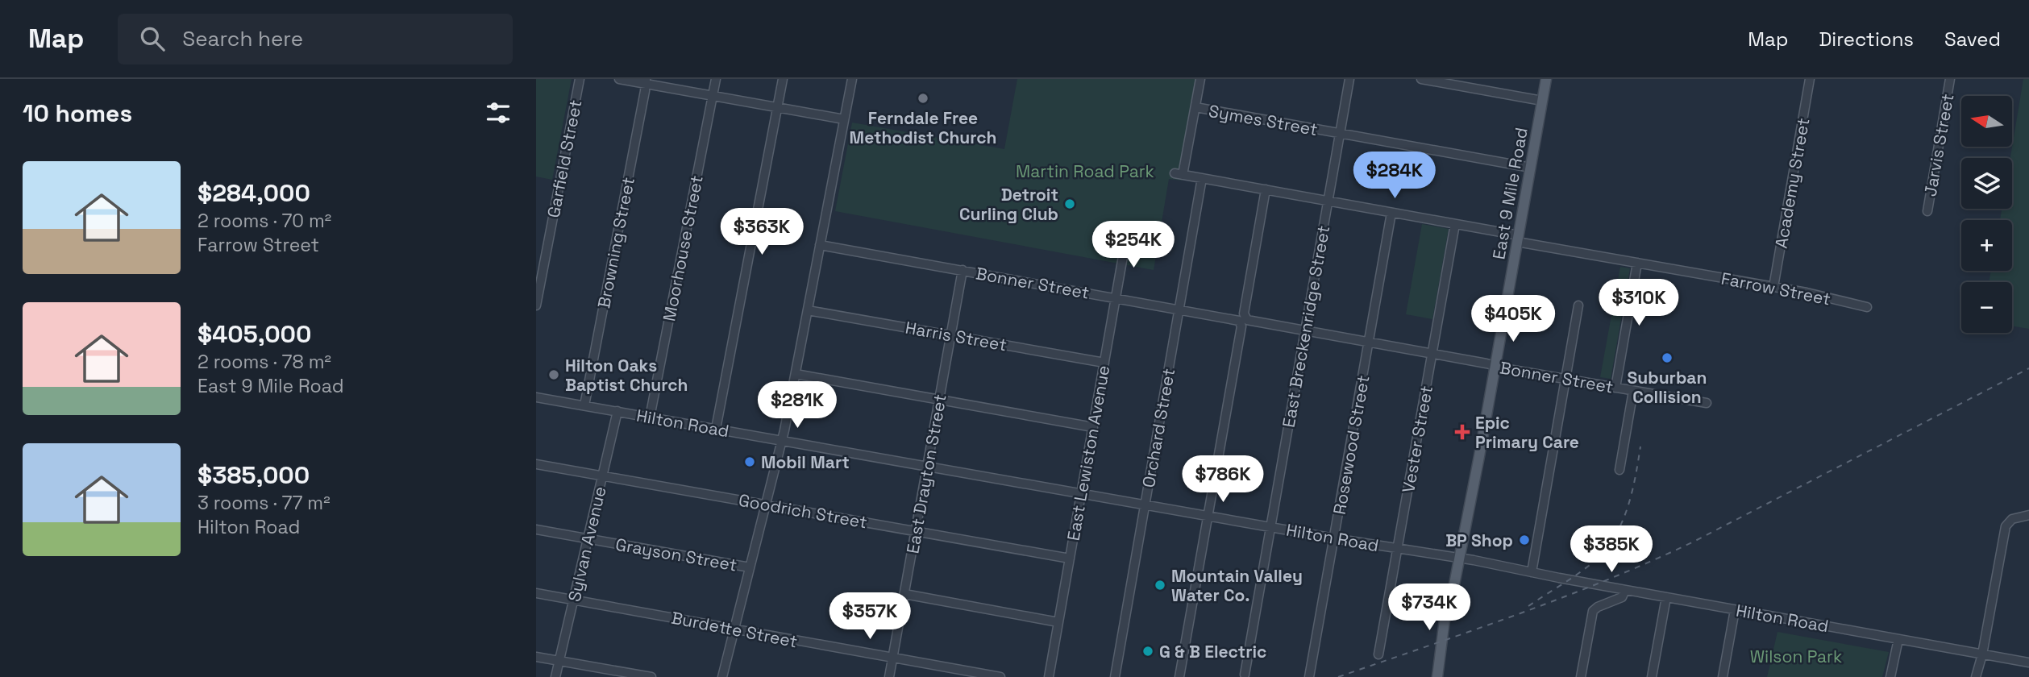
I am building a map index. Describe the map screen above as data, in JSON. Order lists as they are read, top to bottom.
{
  "streets": {
    "main road": ["East 9 Mile Road"],
    "street": [
      "Symes Street",
      "Jarvis Street",
      "Garfield Street",
      "Academy Street",
      "Browning Street",
      "Moorhouse Street",
      "Bonner Street",
      "Farrow Street",
      "East Breckenridge Street",
      "Harris Street",
      "Hilton Road",
      "Orchard Street",
      "Vester Street",
      "Rosewood Street",
      "East Lewiston Avenue",
      "East Drayton Street",
      "Goodrich Street",
      "Sylvan Avenue",
      "Grayson Street",
      "Burdette Street"
    ]
  },
  "crossings": [
    ["Symes Street", "East 9 Mile Road"],
    ["Symes Street", "Farrow Street"],
    ["Symes Street", "East Breckenridge Street"],
    ["Academy Street", "Farrow Street"],
    ["East 9 Mile Road", "Bonner Street"],
    ["East 9 Mile Road", "Farrow Street"],
    ["East 9 Mile Road", "Hilton Road"],
    ["Browning Street", "Hilton Road"],
    ["Moorhouse Street", "Hilton Road"],
    ["Bonner Street", "Farrow Street"],
    ["Bonner Street", "East Breckenridge Street"],
    ["Bonner Street", "Hilton Road"],
    ["Bonner Street", "Orchard Street"],
    ["Bonner Street", "Vester Street"],
    ["Bonner Street", "Rosewood Street"],
    ["Bonner Street", "East Lewiston Avenue"],
    ["Bonner Street", "East Drayton Street"],
    ["Farrow Street", "East Breckenridge Street"],
    ["Farrow Street", "Orchard Street"],
    ["Farrow Street", "Vester Street"],
    ["Farrow Street", "Rosewood Street"],
    ["East Breckenridge Street", "Hilton Road"],
    ["Harris Street", "East Lewiston Avenue"],
    ["Harris Street", "East Drayton Street"],
    ["Hilton Road", "Orchard Street"],
    ["Hilton Road", "Vester Street"],
    ["Hilton Road", "Rosewood Street"],
    ["Hilton Road", "East Lewiston Avenue"],
    ["Hilton Road", "East Drayton Street"],
    ["Hilton Road", "Sylvan Avenue"],
    ["East Lewiston Avenue", "Goodrich Street"],
    ["East Drayton Street", "Goodrich Street"],
    ["East Drayton Street", "Burdette Street"],
    ["Goodrich Street", "Sylvan Avenue"],
    ["Sylvan Avenue", "Grayson Street"],
    ["Sylvan Avenue", "Burdette Street"]
  ],
  "parks": ["Martin Road Park", "Wilson Park"],
  "places": {
    "other": [
      "Ferndale Free Methodist Church",
      "Detroit Curling Club",
      "Suburban Collision",
      "Hilton Oaks Baptist Church",
      "Mobil Mart",
      "BP Shop",
      "Mountain Valley Water Co.",
      "G & B Electric"
    ],
    "health": ["Epic Primary Care"]
  },
  "north": "left",
  "page": {
    "header": "Map",
    "search": "Search here",
    "nav": ["Map", "Directions", "Saved"],
    "heading": "10 homes",
    "map_buttons": ["+", "−"],
    "list": [
      {
        "name": "$284,000",
        "note": "2 rooms · 70 m² · Farrow Street"
      },
      {
        "name": "$405,000",
        "note": "2 rooms · 78 m² · East 9 Mile Road"
      },
      {
        "name": "$385,000",
        "note": "3 rooms · 77 m² · Hilton Road"
      }
    ],
    "price": [
      "$284K",
      "$363K",
      "$254K",
      "$310K",
      "$405K",
      "$281K",
      "$786K",
      "$385K",
      "$734K",
      "$357K"
    ]
  }
}
